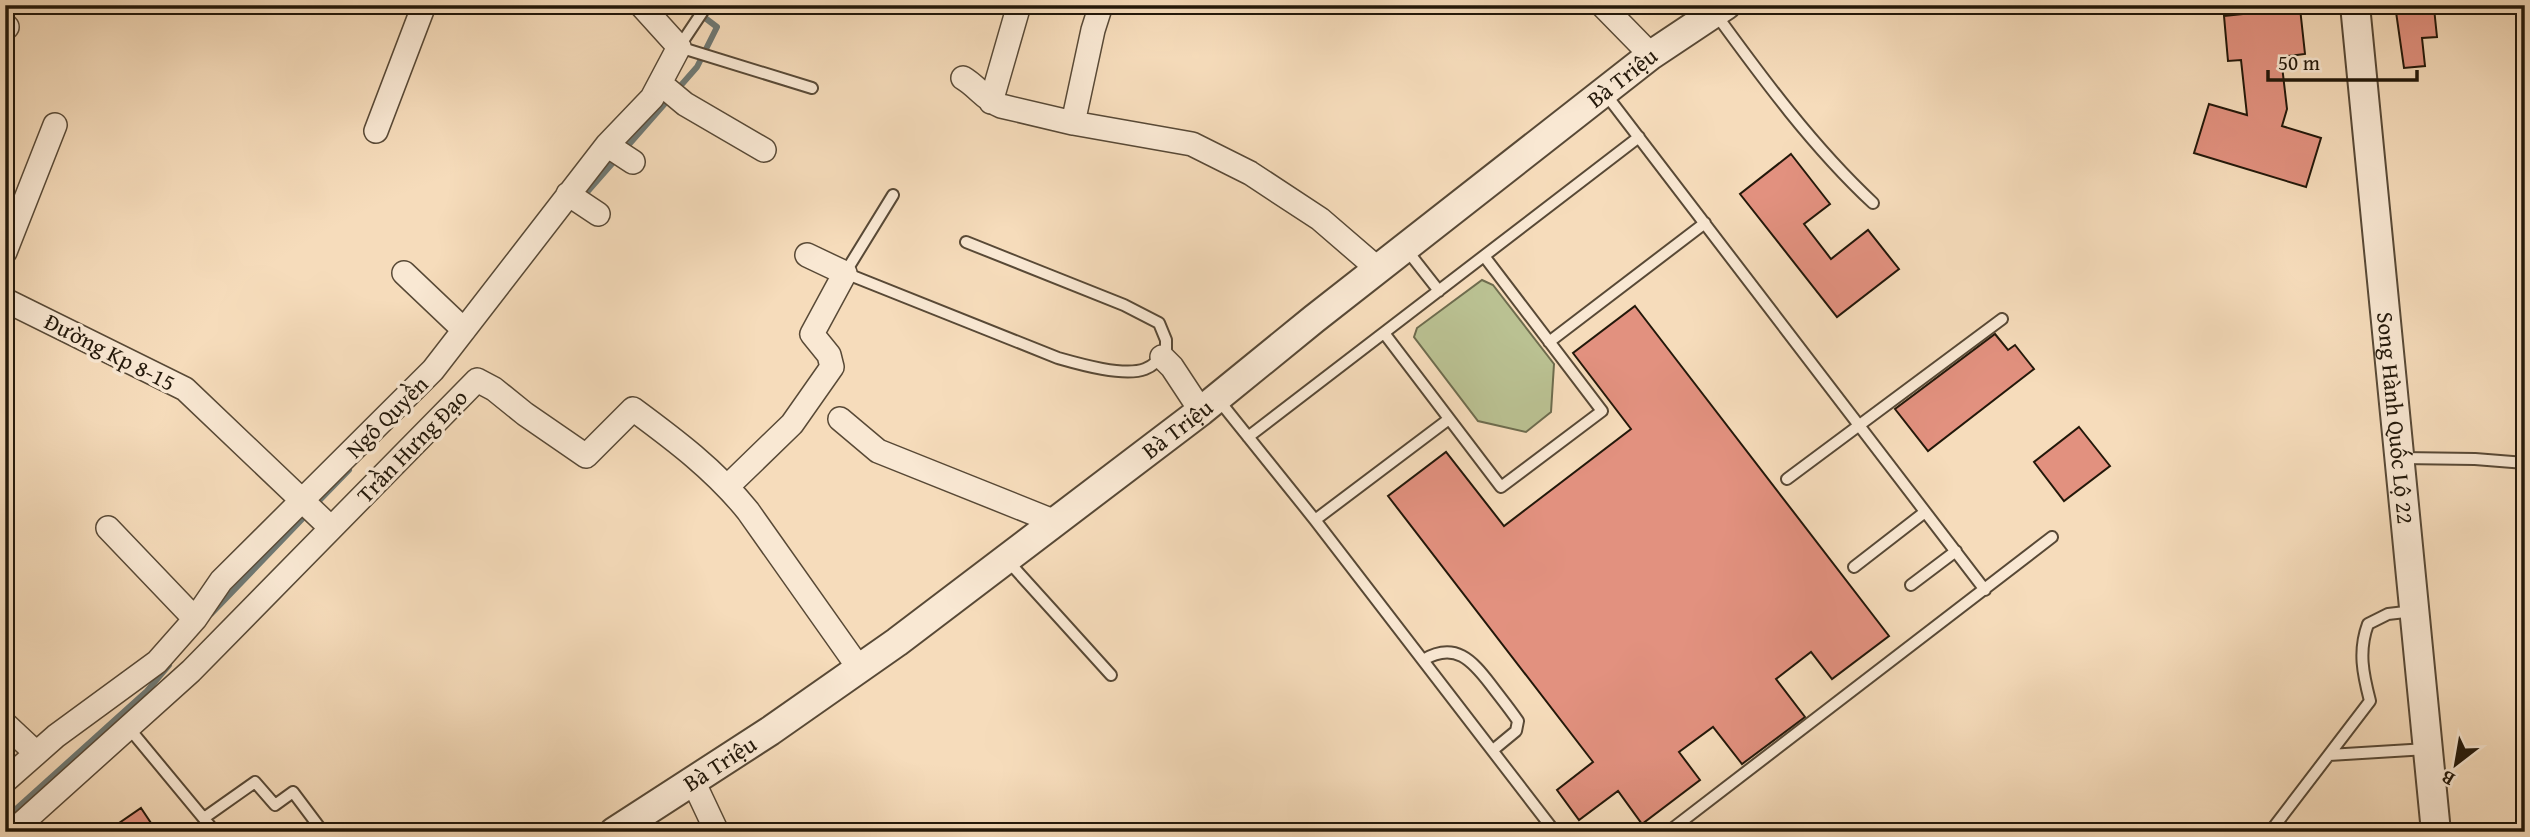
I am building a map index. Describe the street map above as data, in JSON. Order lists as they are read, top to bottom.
{
  "streets": {
    "street": [
      "Bà Triệu",
      "Đường Kp 8-15",
      "Ngô Quyền",
      "Song Hành Quốc Lộ 22",
      "Trần Hưng Đạo"
    ]
  },
  "crossings": [
    ["Bà Triệu", "Trần Hưng Đạo"],
    ["Đường Kp 8-15", "Ngô Quyền"],
    ["Đường Kp 8-15", "Trần Hưng Đạo"]
  ],
  "scale_bar": "50 m",
  "north": "bottom left"
}
